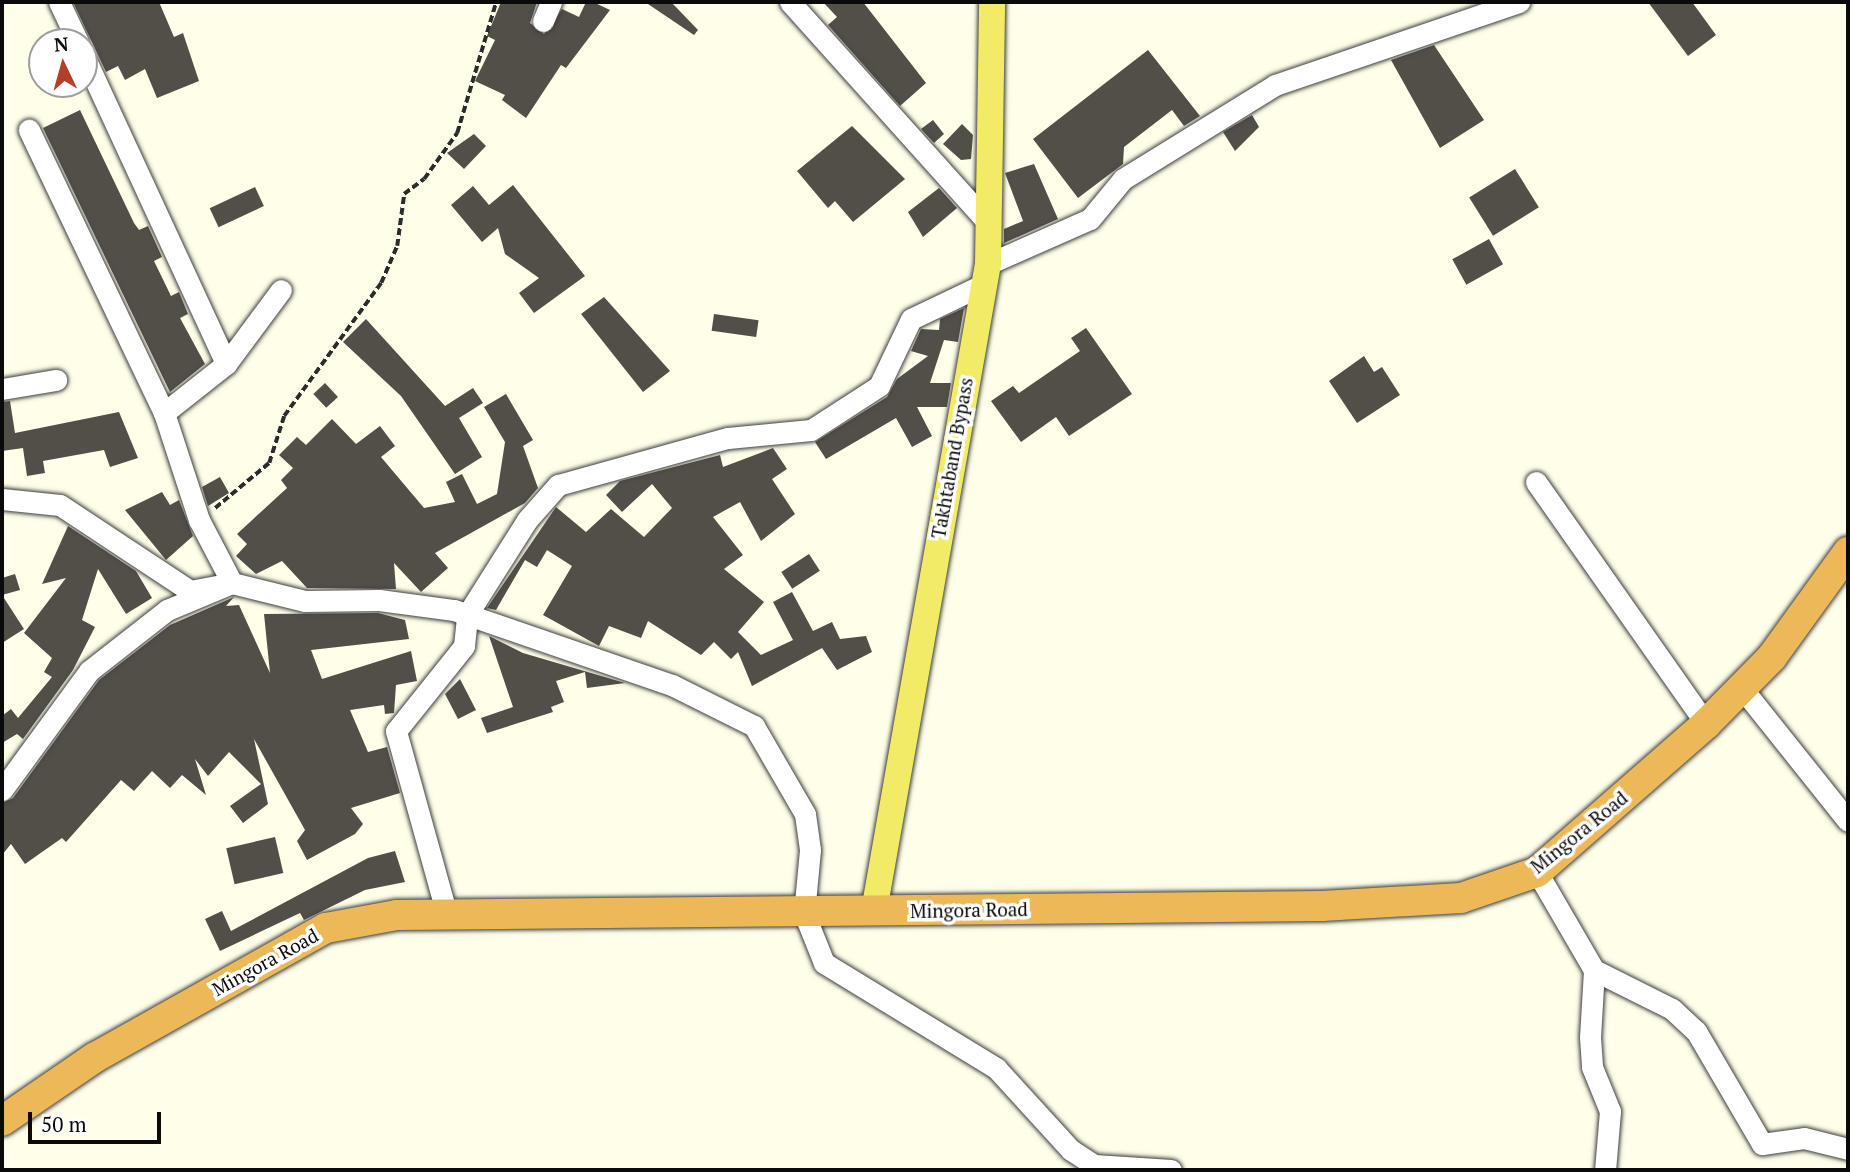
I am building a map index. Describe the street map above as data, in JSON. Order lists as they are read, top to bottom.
{
  "streets": {
    "highway": ["Mingora Road"],
    "main road": ["Takhtaband Bypass"]
  },
  "crossings": [
    ["Takhtaband Bypass", "Mingora Road"]
  ],
  "scale_bar": "50 m",
  "north": "top"
}
